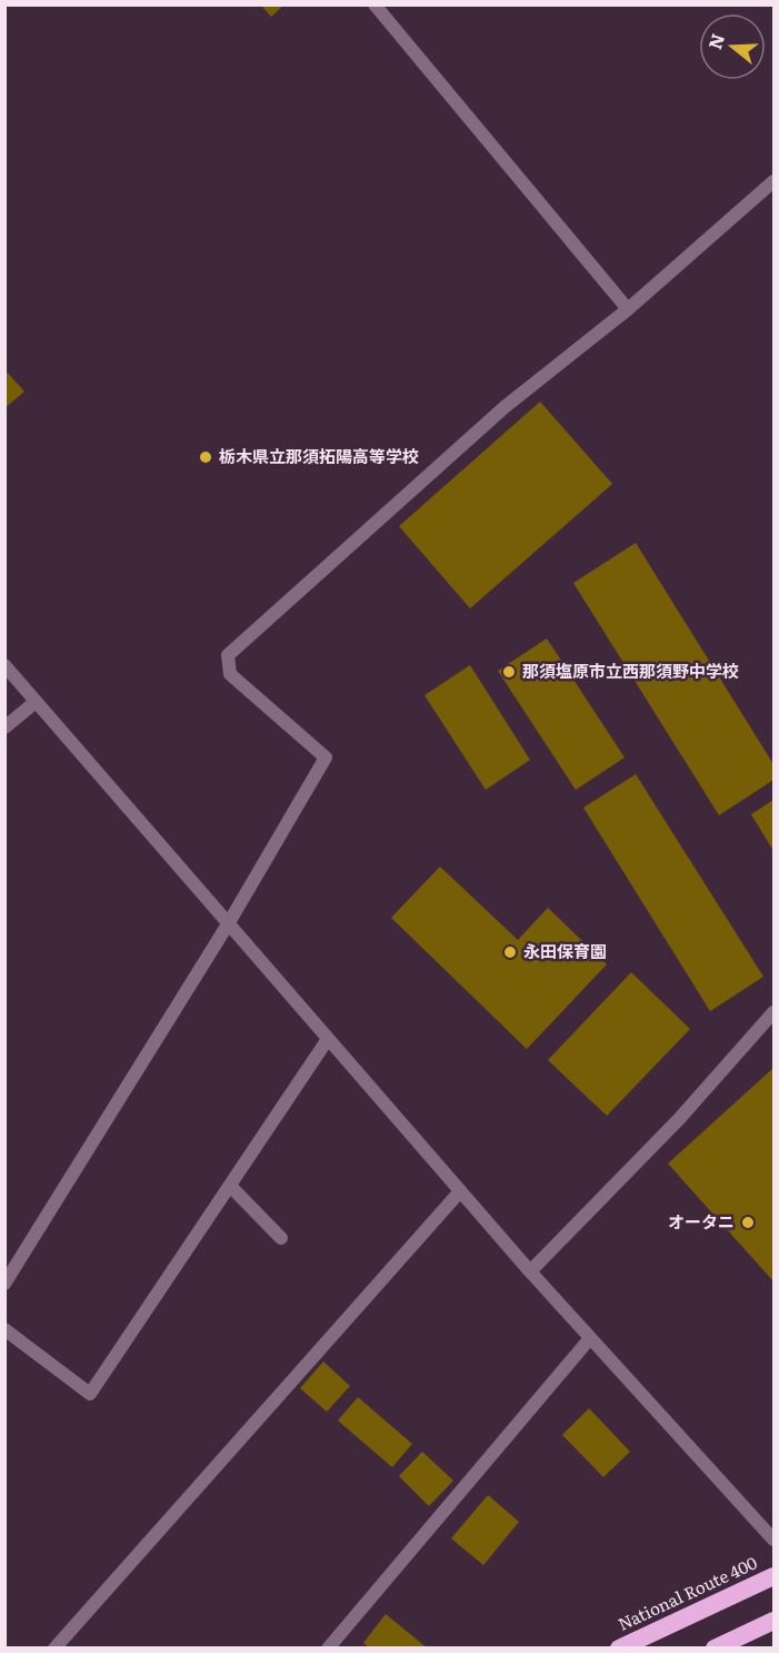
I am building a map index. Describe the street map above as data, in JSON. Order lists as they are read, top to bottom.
{
  "streets": {
    "highway": ["National Route 400"]
  },
  "places": [
    "栃木県立那須拓陽高等学校",
    "那須塩原市立西那須野中学校",
    "永田保育園",
    "オータニ"
  ],
  "north": "left"
}
